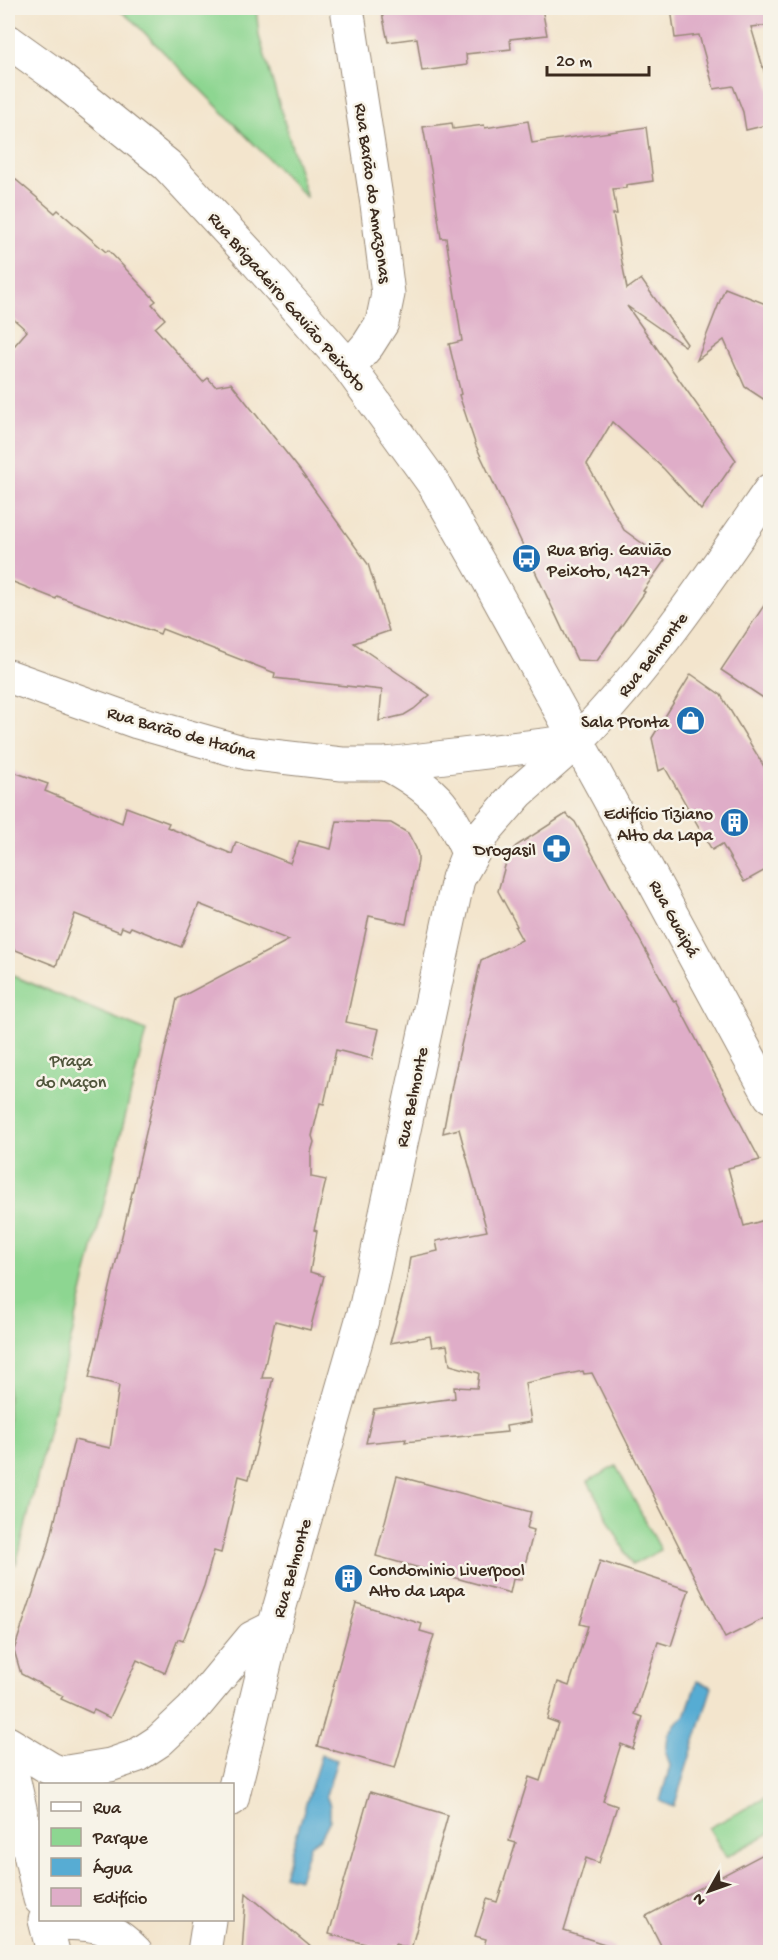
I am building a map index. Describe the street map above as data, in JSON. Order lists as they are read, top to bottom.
{
  "streets": {
    "main road": [
      "Rua Barão do Amazonas",
      "Rua Brigadeiro Gavião Peixoto",
      "Rua Belmonte",
      "Rua Barão de Itaúna",
      "Rua Guaipá"
    ]
  },
  "crossings": [
    ["Rua Barão do Amazonas", "Rua Brigadeiro Gavião Peixoto"],
    ["Rua Brigadeiro Gavião Peixoto", "Rua Belmonte"],
    ["Rua Brigadeiro Gavião Peixoto", "Rua Barão de Itaúna"],
    ["Rua Brigadeiro Gavião Peixoto", "Rua Guaipá"],
    ["Rua Belmonte", "Rua Barão de Itaúna"],
    ["Rua Belmonte", "Rua Guaipá"],
    ["Rua Barão de Itaúna", "Rua Guaipá"]
  ],
  "parks": ["Praça do Maçon"],
  "places": {
    "bus stop": ["Rua Brig. Gavião Peixoto, 1427"],
    "shop": ["Sala Pronta"],
    "building": ["Edifício Tiziano Alto da Lapa", "Condominio Liverpool Alto da Lapa"],
    "pharmacy": ["Drogasil"]
  },
  "legend": [
    "Rua",
    "Parque",
    "Água",
    "Edifício"
  ],
  "scale_bar": "20 m",
  "north": "bottom left"
}
